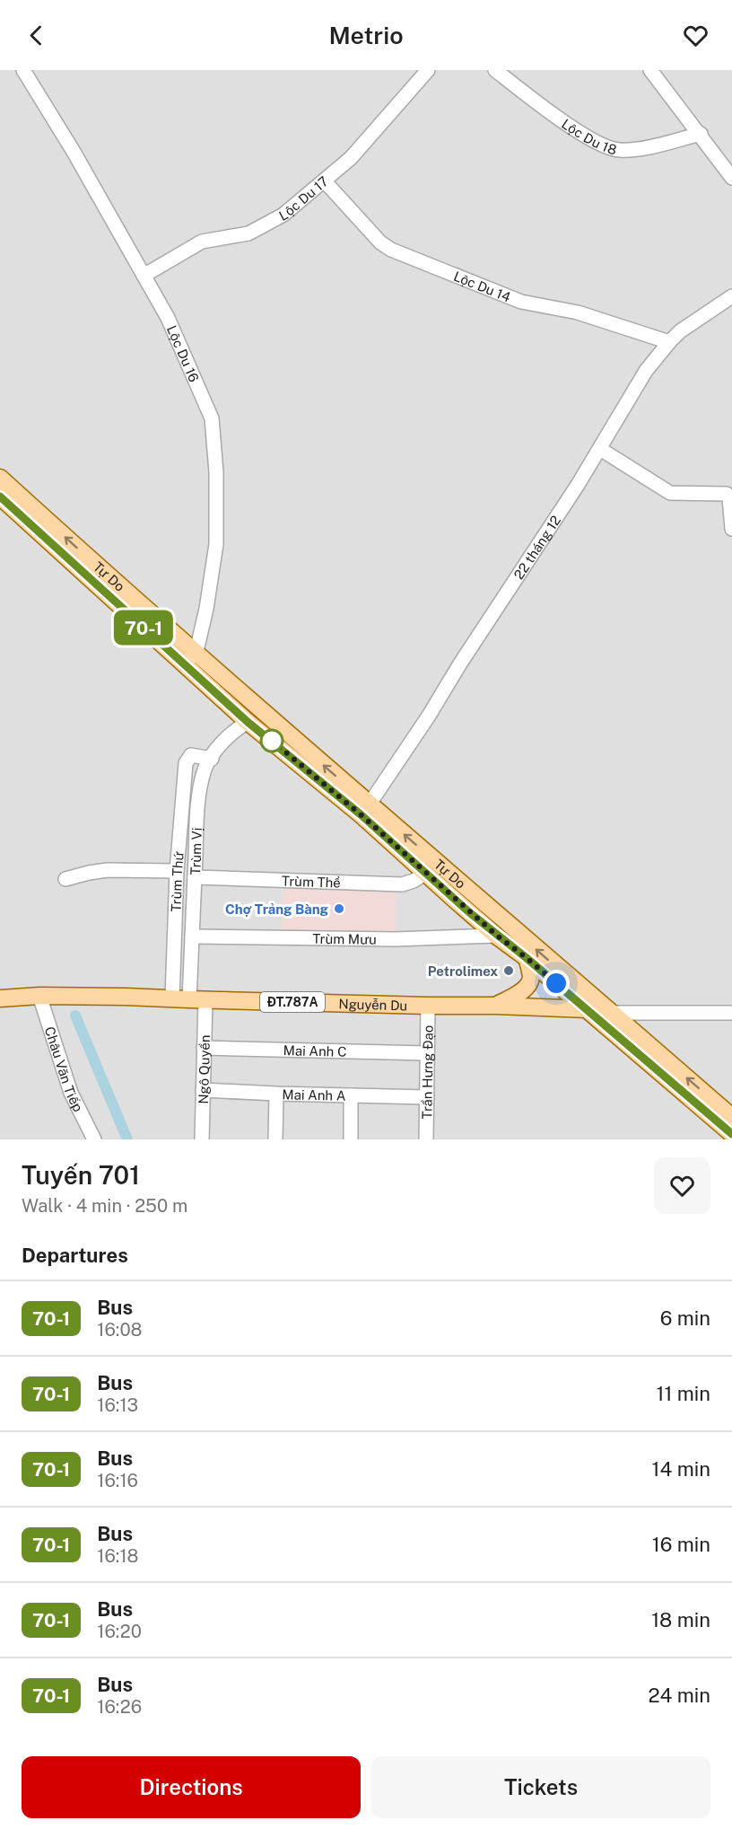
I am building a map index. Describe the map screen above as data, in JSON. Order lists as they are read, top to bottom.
{
  "streets": {
    "main road": ["Tự Do", "ĐT.787A", "Nguyễn Du"],
    "street": [
      "Lộc Du 18",
      "Lộc Du 17",
      "Lộc Du 14",
      "Lộc Du 16",
      "22 tháng 12",
      "Trùm Vị",
      "Trùm Thể",
      "Trùm Thứ",
      "Trùm Mưu",
      "Mai Anh C",
      "Châu Văn Tiếp",
      "Ngô Quyền",
      "Trần Hưng Đạo",
      "Mai Anh A"
    ]
  },
  "crossings": [
    ["Lộc Du 17", "Lộc Du 14"],
    ["Lộc Du 17", "Lộc Du 16"],
    ["Lộc Du 14", "22 tháng 12"],
    ["Lộc Du 16", "Tự Do"],
    ["22 tháng 12", "Tự Do"],
    ["Tự Do", "Trùm Vị"],
    ["Tự Do", "Trùm Thể"],
    ["Tự Do", "Trùm Mưu"],
    ["Tự Do", "ĐT.787A"],
    ["Tự Do", "Nguyễn Du"],
    ["Trùm Vị", "Trùm Thể"],
    ["Trùm Vị", "Trùm Thứ"],
    ["Trùm Vị", "Trùm Mưu"],
    ["Trùm Vị", "Nguyễn Du"],
    ["Trùm Vị", "Ngô Quyền"],
    ["Trùm Thứ", "Nguyễn Du"],
    ["ĐT.787A", "Nguyễn Du"],
    ["Nguyễn Du", "Châu Văn Tiếp"],
    ["Nguyễn Du", "Ngô Quyền"],
    ["Nguyễn Du", "Trần Hưng Đạo"],
    ["Mai Anh C", "Ngô Quyền"],
    ["Mai Anh C", "Trần Hưng Đạo"],
    ["Ngô Quyền", "Mai Anh A"],
    ["Trần Hưng Đạo", "Mai Anh A"]
  ],
  "places": ["Chợ Trảng Bàng", "Petrolimex"],
  "lines": ["bus line 70-1"],
  "page": {
    "header": "Metrio",
    "on_map": "70-1",
    "heading": [
      ["Tuyến 701", "Walk · 4 min · 250 m"],
      "Departures"
    ],
    "list": [
      {
        "mark": "70-1",
        "name": "Bus",
        "note": "16:08",
        "value": "6 min"
      },
      {
        "mark": "70-1",
        "name": "Bus",
        "note": "16:13",
        "value": "11 min"
      },
      {
        "mark": "70-1",
        "name": "Bus",
        "note": "16:16",
        "value": "14 min"
      },
      {
        "mark": "70-1",
        "name": "Bus",
        "note": "16:18",
        "value": "16 min"
      },
      {
        "mark": "70-1",
        "name": "Bus",
        "note": "16:20",
        "value": "18 min"
      },
      {
        "mark": "70-1",
        "name": "Bus",
        "note": "16:26",
        "value": "24 min"
      }
    ],
    "buttons": ["Directions", "Tickets"]
  }
}
